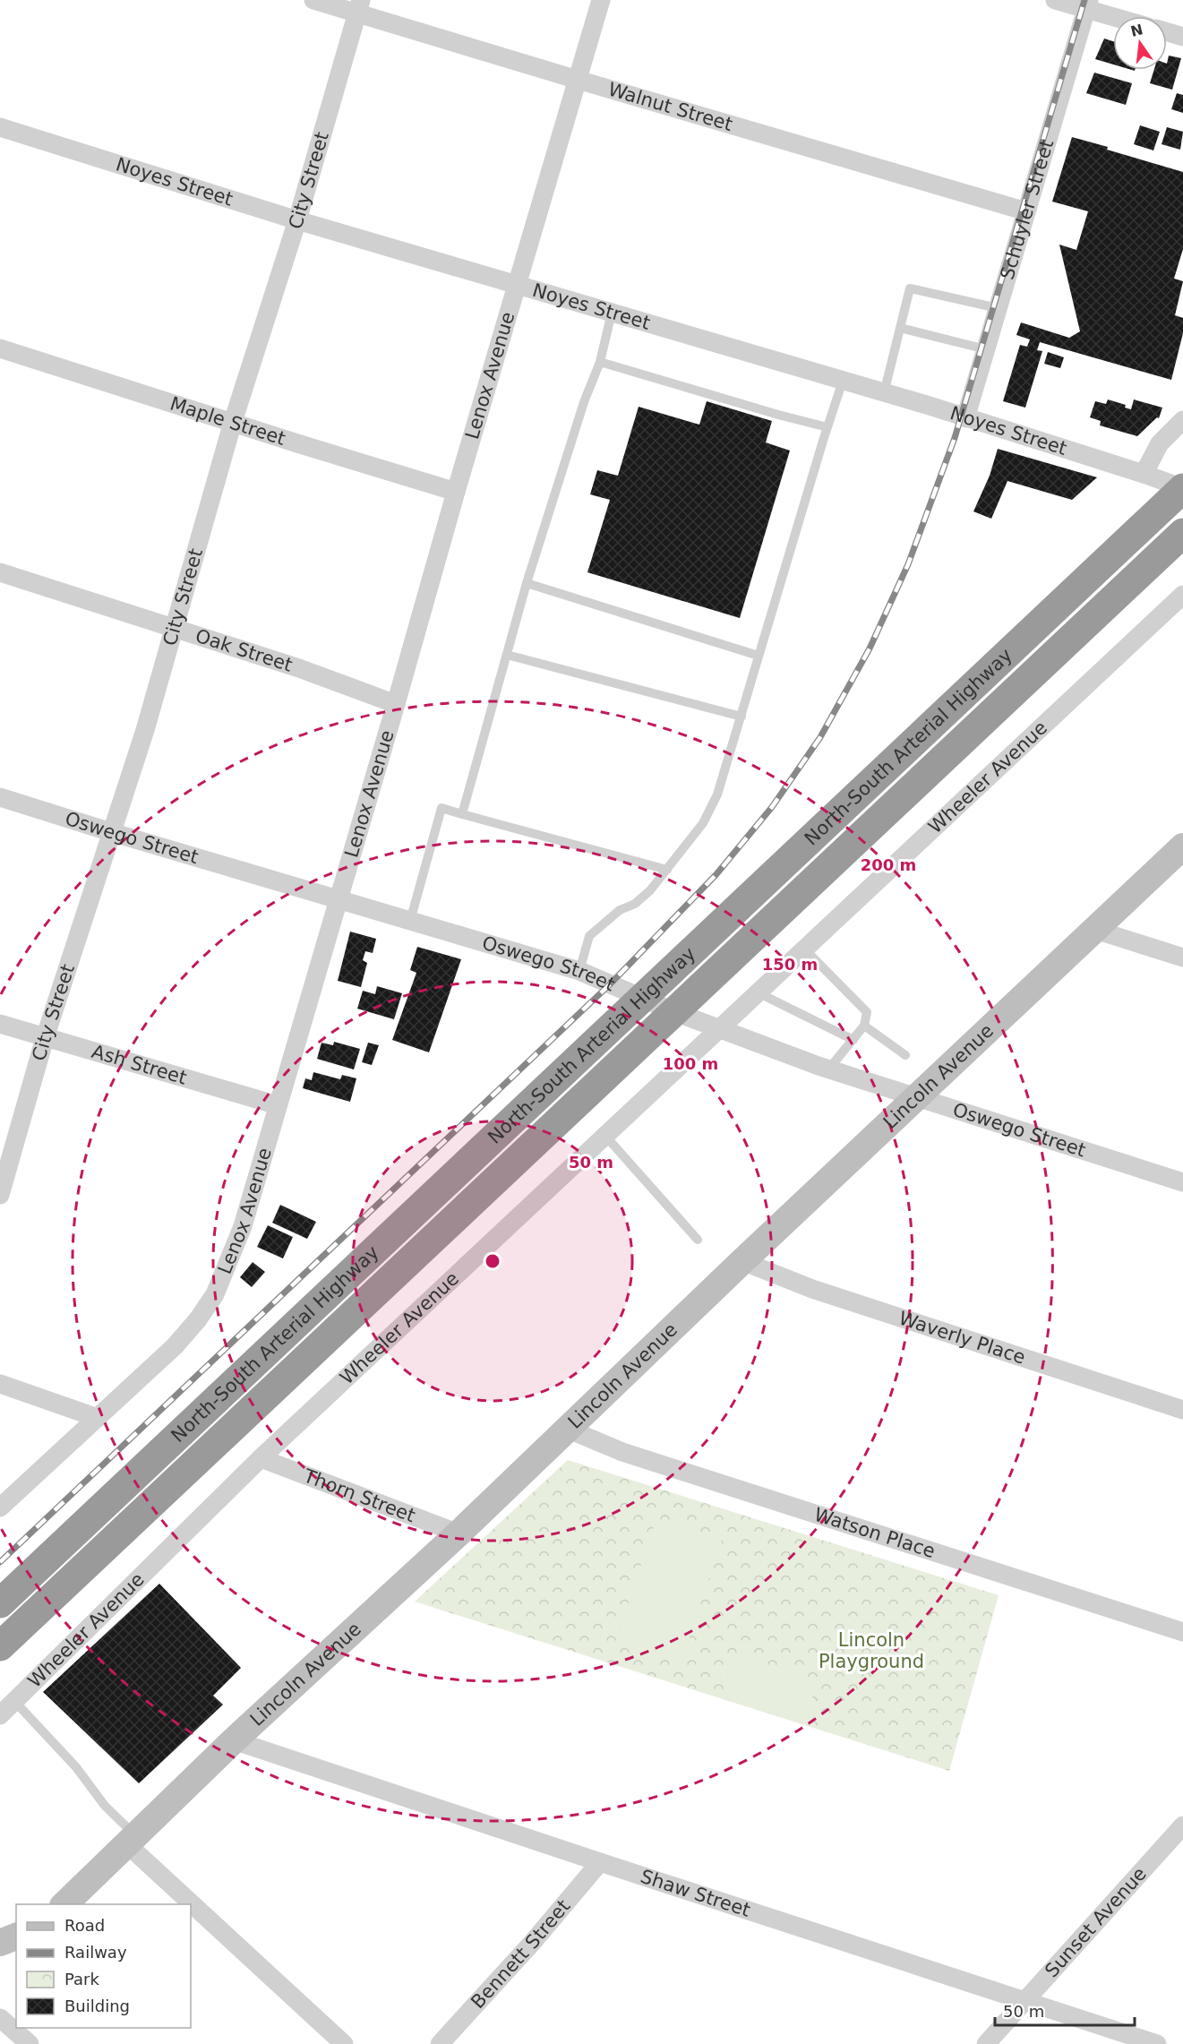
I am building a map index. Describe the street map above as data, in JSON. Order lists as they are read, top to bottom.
{
  "streets": {
    "highway": ["North-South Arterial Highway"],
    "street": [
      "Walnut Street",
      "City Street",
      "Noyes Street",
      "Schuyler Street",
      "Lenox Avenue",
      "Maple Street",
      "Oak Street",
      "Wheeler Avenue",
      "Oswego Street",
      "Ash Street",
      "Lincoln Avenue",
      "Waverly Place",
      "Thorn Street",
      "Watson Place",
      "Shaw Street",
      "Sunset Avenue",
      "Bennett Street"
    ]
  },
  "crossings": [
    ["Walnut Street", "City Street"],
    ["Walnut Street", "Schuyler Street"],
    ["Walnut Street", "Lenox Avenue"],
    ["City Street", "Noyes Street"],
    ["City Street", "Maple Street"],
    ["City Street", "Oak Street"],
    ["City Street", "Oswego Street"],
    ["City Street", "Ash Street"],
    ["Noyes Street", "Schuyler Street"],
    ["Noyes Street", "Lenox Avenue"],
    ["Noyes Street", "North-South Arterial Highway"],
    ["Lenox Avenue", "Maple Street"],
    ["Lenox Avenue", "Oak Street"],
    ["Lenox Avenue", "Oswego Street"],
    ["Lenox Avenue", "Ash Street"],
    ["North-South Arterial Highway", "Oswego Street"],
    ["Wheeler Avenue", "Oswego Street"],
    ["Wheeler Avenue", "Thorn Street"],
    ["Oswego Street", "Lincoln Avenue"],
    ["Lincoln Avenue", "Waverly Place"],
    ["Lincoln Avenue", "Thorn Street"],
    ["Lincoln Avenue", "Watson Place"],
    ["Lincoln Avenue", "Shaw Street"],
    ["Shaw Street", "Sunset Avenue"],
    ["Shaw Street", "Bennett Street"]
  ],
  "parks": ["Lincoln Playground"],
  "legend": [
    "Road",
    "Railway",
    "Park",
    "Building"
  ],
  "scale_bar": "50 m",
  "north": "top",
  "rings": [
    "200 m",
    "150 m",
    "100 m",
    "50 m"
  ]
}
